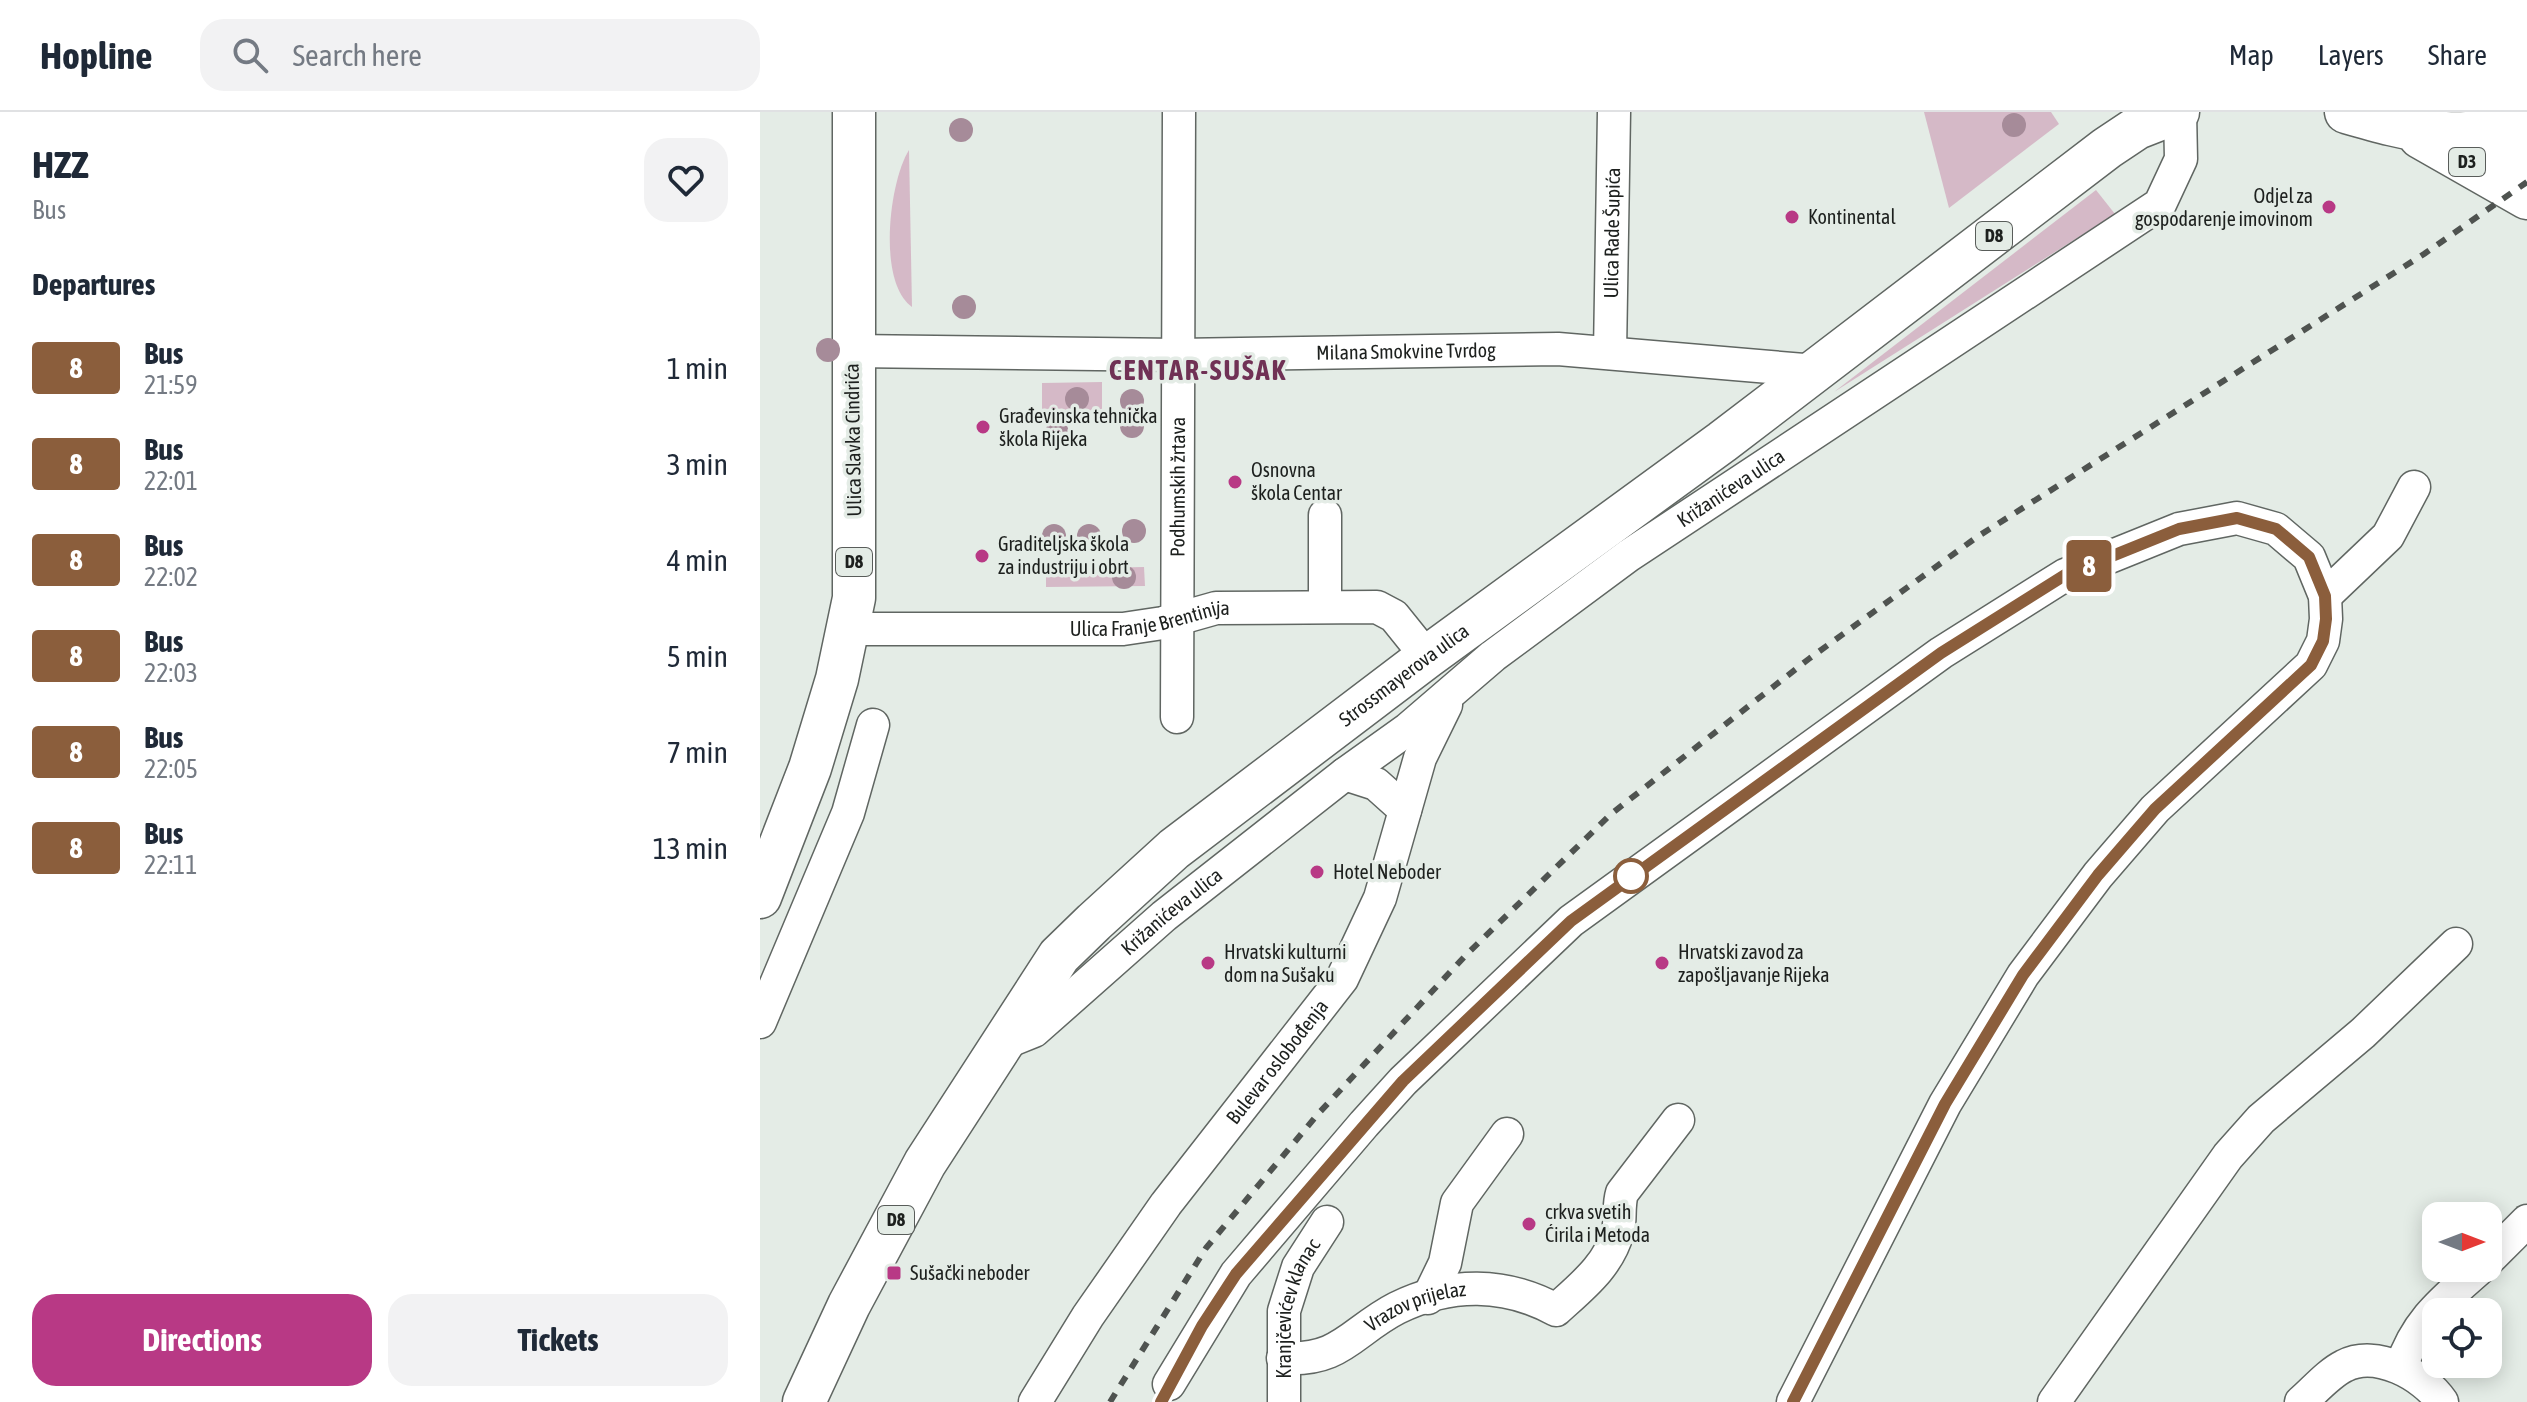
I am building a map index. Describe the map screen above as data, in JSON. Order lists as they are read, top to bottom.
{
  "streets": {
    "main road": [
      "D3",
      "D8",
      "Ulica Slavka Cindrića",
      "Strossmayerova ulica"
    ],
    "street": [
      "Ulica Rade Šupića",
      "Milana Smokvine Tvrdog",
      "Podhumskih žrtava",
      "Križanićeva ulica",
      "Ulica Franje Brentinija",
      "Bulevar oslobođenja",
      "Vrazov prijelaz",
      "Kranjčevićev klanac"
    ]
  },
  "crossings": [
    ["Ulica Rade Šupića", "Milana Smokvine Tvrdog"],
    ["Milana Smokvine Tvrdog", "Ulica Slavka Cindrića"],
    ["Milana Smokvine Tvrdog", "Podhumskih žrtava"],
    ["Milana Smokvine Tvrdog", "Strossmayerova ulica"],
    ["Ulica Slavka Cindrića", "Ulica Franje Brentinija"],
    ["Podhumskih žrtava", "Ulica Franje Brentinija"],
    ["Križanićeva ulica", "Strossmayerova ulica"],
    ["Križanićeva ulica", "Bulevar oslobođenja"],
    ["Ulica Franje Brentinija", "Strossmayerova ulica"],
    ["Vrazov prijelaz", "Kranjčevićev klanac"]
  ],
  "districts": ["CENTAR-SUŠAK"],
  "places": {
    "other": [
      "Odjel za gospodarenje imovinom",
      "Kontinental",
      "Građevinska tehnička škola Rijeka",
      "Osnovna škola Centar",
      "Graditeljska škola za industriju i obrt",
      "Hotel Neboder",
      "Hrvatski kulturni dom na Sušaku",
      "Hrvatski zavod za zapošljavanje Rijeka",
      "crkva svetih Ćirila i Metoda"
    ],
    "transit": ["Sušački neboder"]
  },
  "lines": ["bus line 8"],
  "north": "right",
  "page": {
    "header": "Hopline",
    "search": "Search here",
    "nav": ["Map", "Layers", "Share"],
    "heading": [
      ["HZZ", "Bus"],
      "Departures"
    ],
    "on_map": "8",
    "list": [
      {
        "mark": "8",
        "name": "Bus",
        "note": "21:59",
        "value": "1 min"
      },
      {
        "mark": "8",
        "name": "Bus",
        "note": "22:01",
        "value": "3 min"
      },
      {
        "mark": "8",
        "name": "Bus",
        "note": "22:02",
        "value": "4 min"
      },
      {
        "mark": "8",
        "name": "Bus",
        "note": "22:03",
        "value": "5 min"
      },
      {
        "mark": "8",
        "name": "Bus",
        "note": "22:05",
        "value": "7 min"
      },
      {
        "mark": "8",
        "name": "Bus",
        "note": "22:11",
        "value": "13 min"
      }
    ],
    "buttons": ["Directions", "Tickets"]
  }
}
